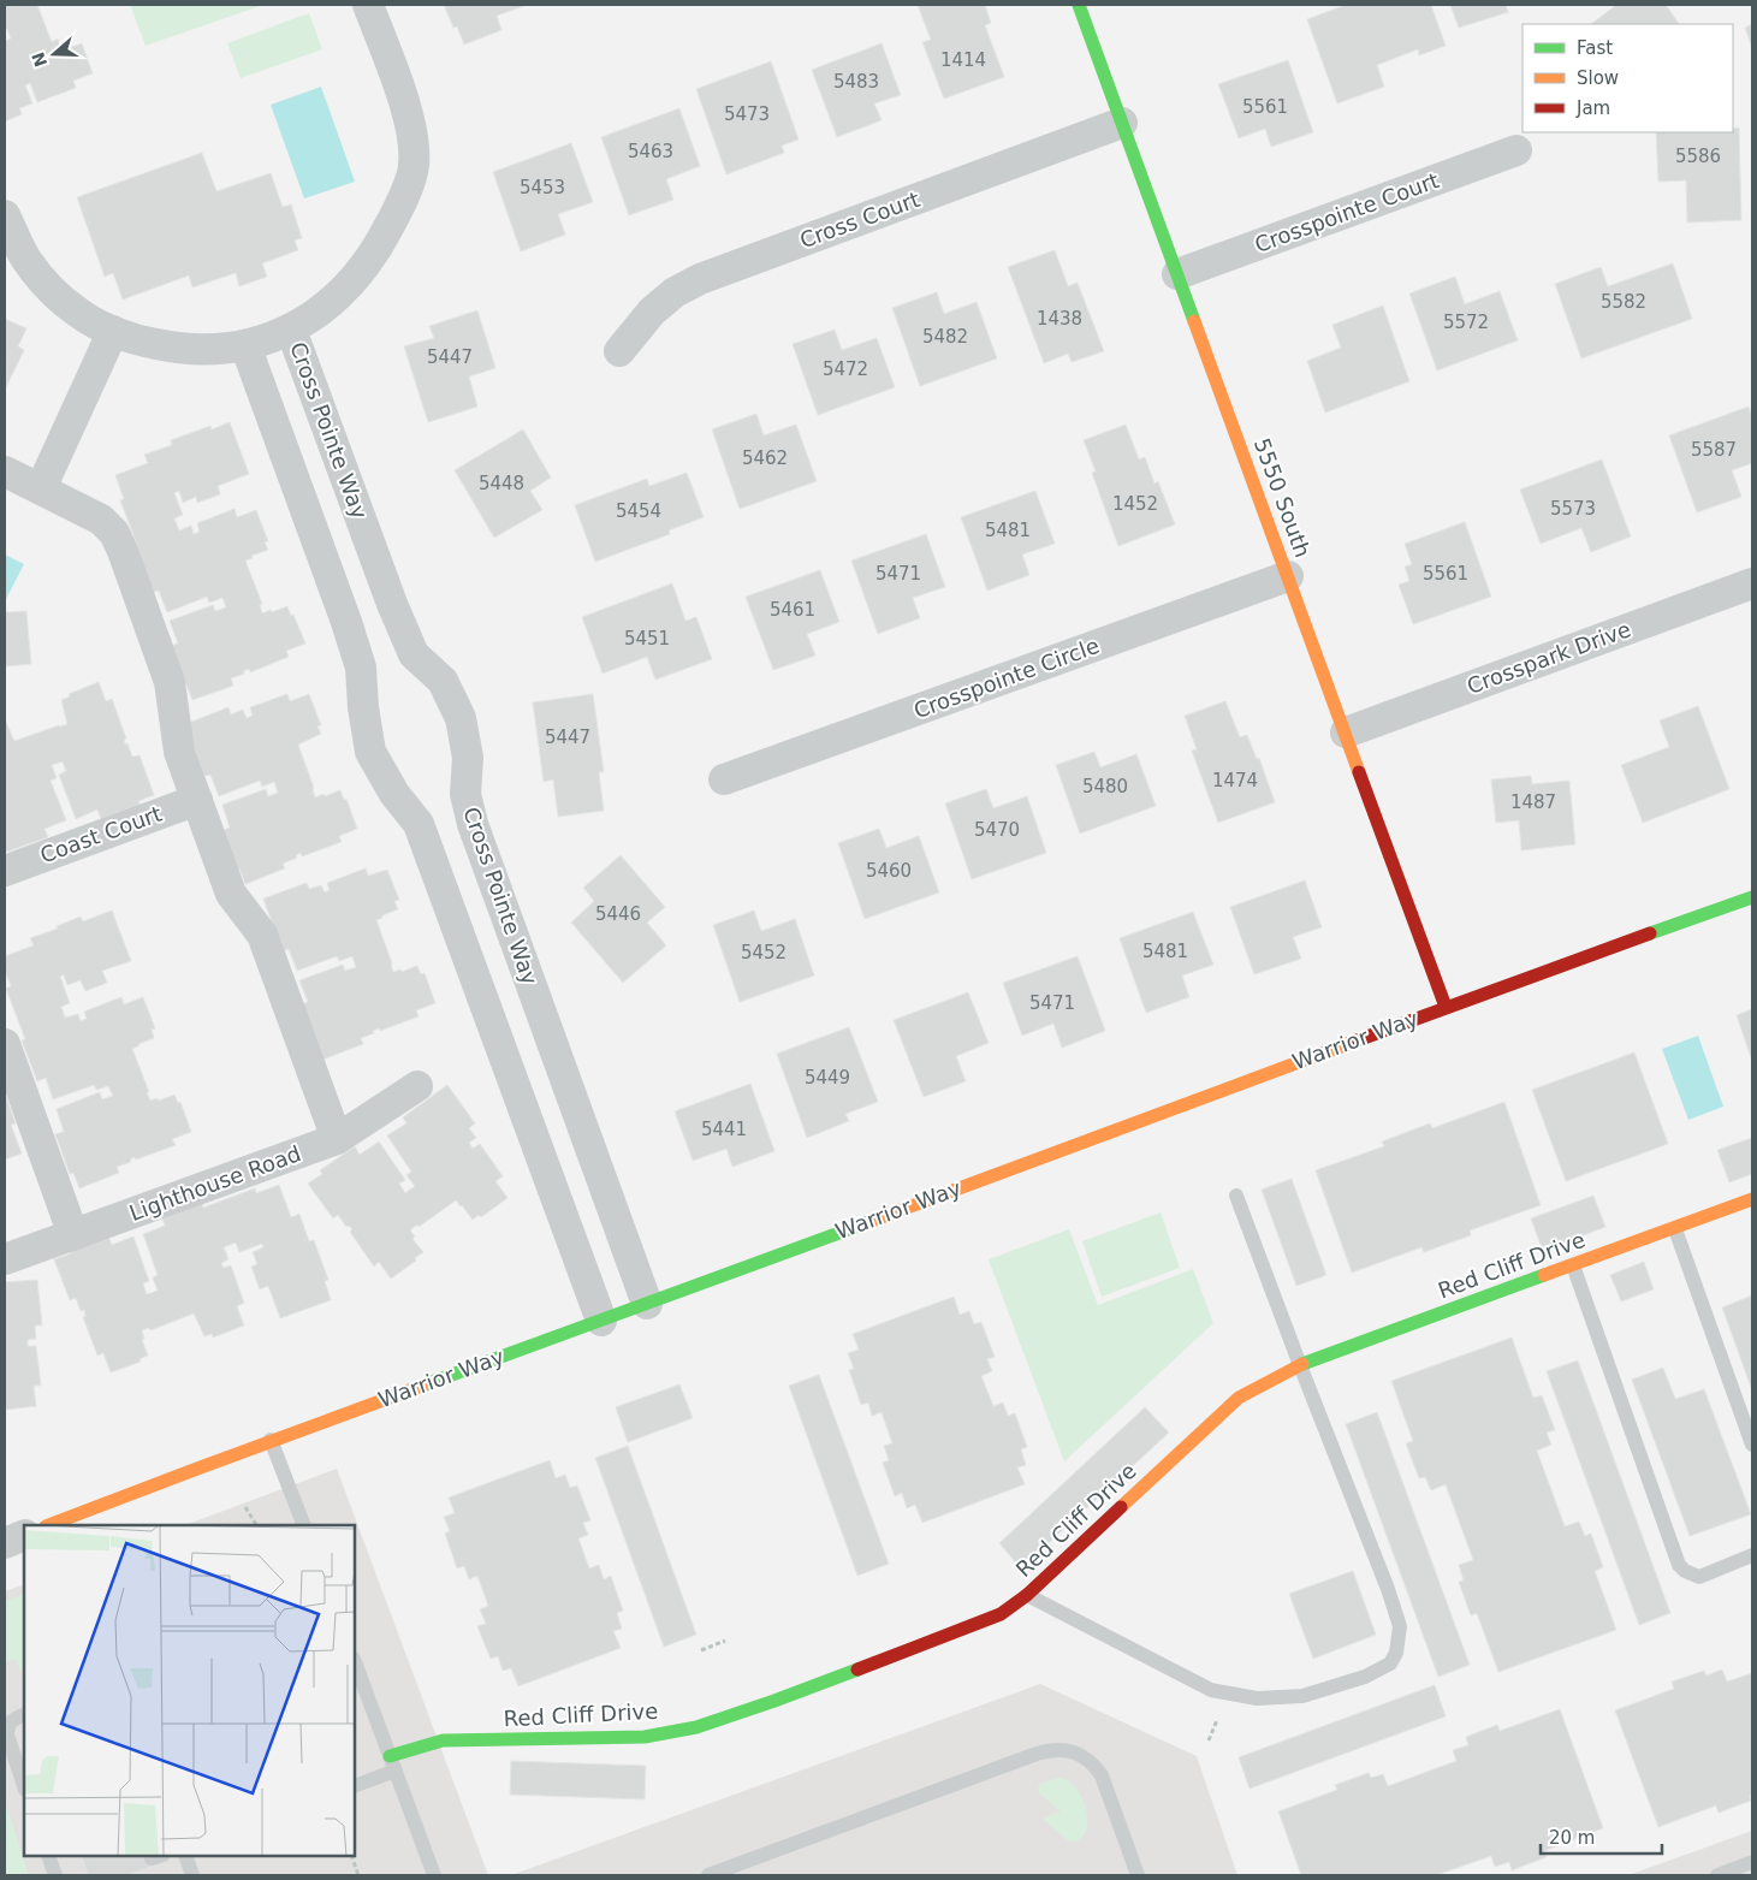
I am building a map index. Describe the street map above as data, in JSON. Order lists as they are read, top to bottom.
{
  "streets": {
    "street": [
      "Crosspointe Court",
      "Cross Court",
      "Cross Pointe Way",
      "5550 South",
      "Crosspark Drive",
      "Crosspointe Circle",
      "Coast Court",
      "Warrior Way",
      "Lighthouse Road",
      "Red Cliff Drive"
    ]
  },
  "crossings": [
    ["Crosspointe Court", "5550 South"],
    ["Cross Court", "5550 South"],
    ["Cross Pointe Way", "Warrior Way"],
    ["5550 South", "Crosspark Drive"],
    ["5550 South", "Crosspointe Circle"],
    ["5550 South", "Warrior Way"]
  ],
  "house_numbers": [
    "1414",
    "5483",
    "5561",
    "5473",
    "5463",
    "5586",
    "5453",
    "5582",
    "1438",
    "5572",
    "5482",
    "5447",
    "5472",
    "5587",
    "5462",
    "5448",
    "1452",
    "5573",
    "5454",
    "5481",
    "5471",
    "5561",
    "5461",
    "5451",
    "5447",
    "1474",
    "5480",
    "1487",
    "5470",
    "5460",
    "5446",
    "5481",
    "5452",
    "5471",
    "5449",
    "5441"
  ],
  "legend": ["Fast", "Slow", "Jam"],
  "scale_bar": "20 m",
  "north": "left"
}
